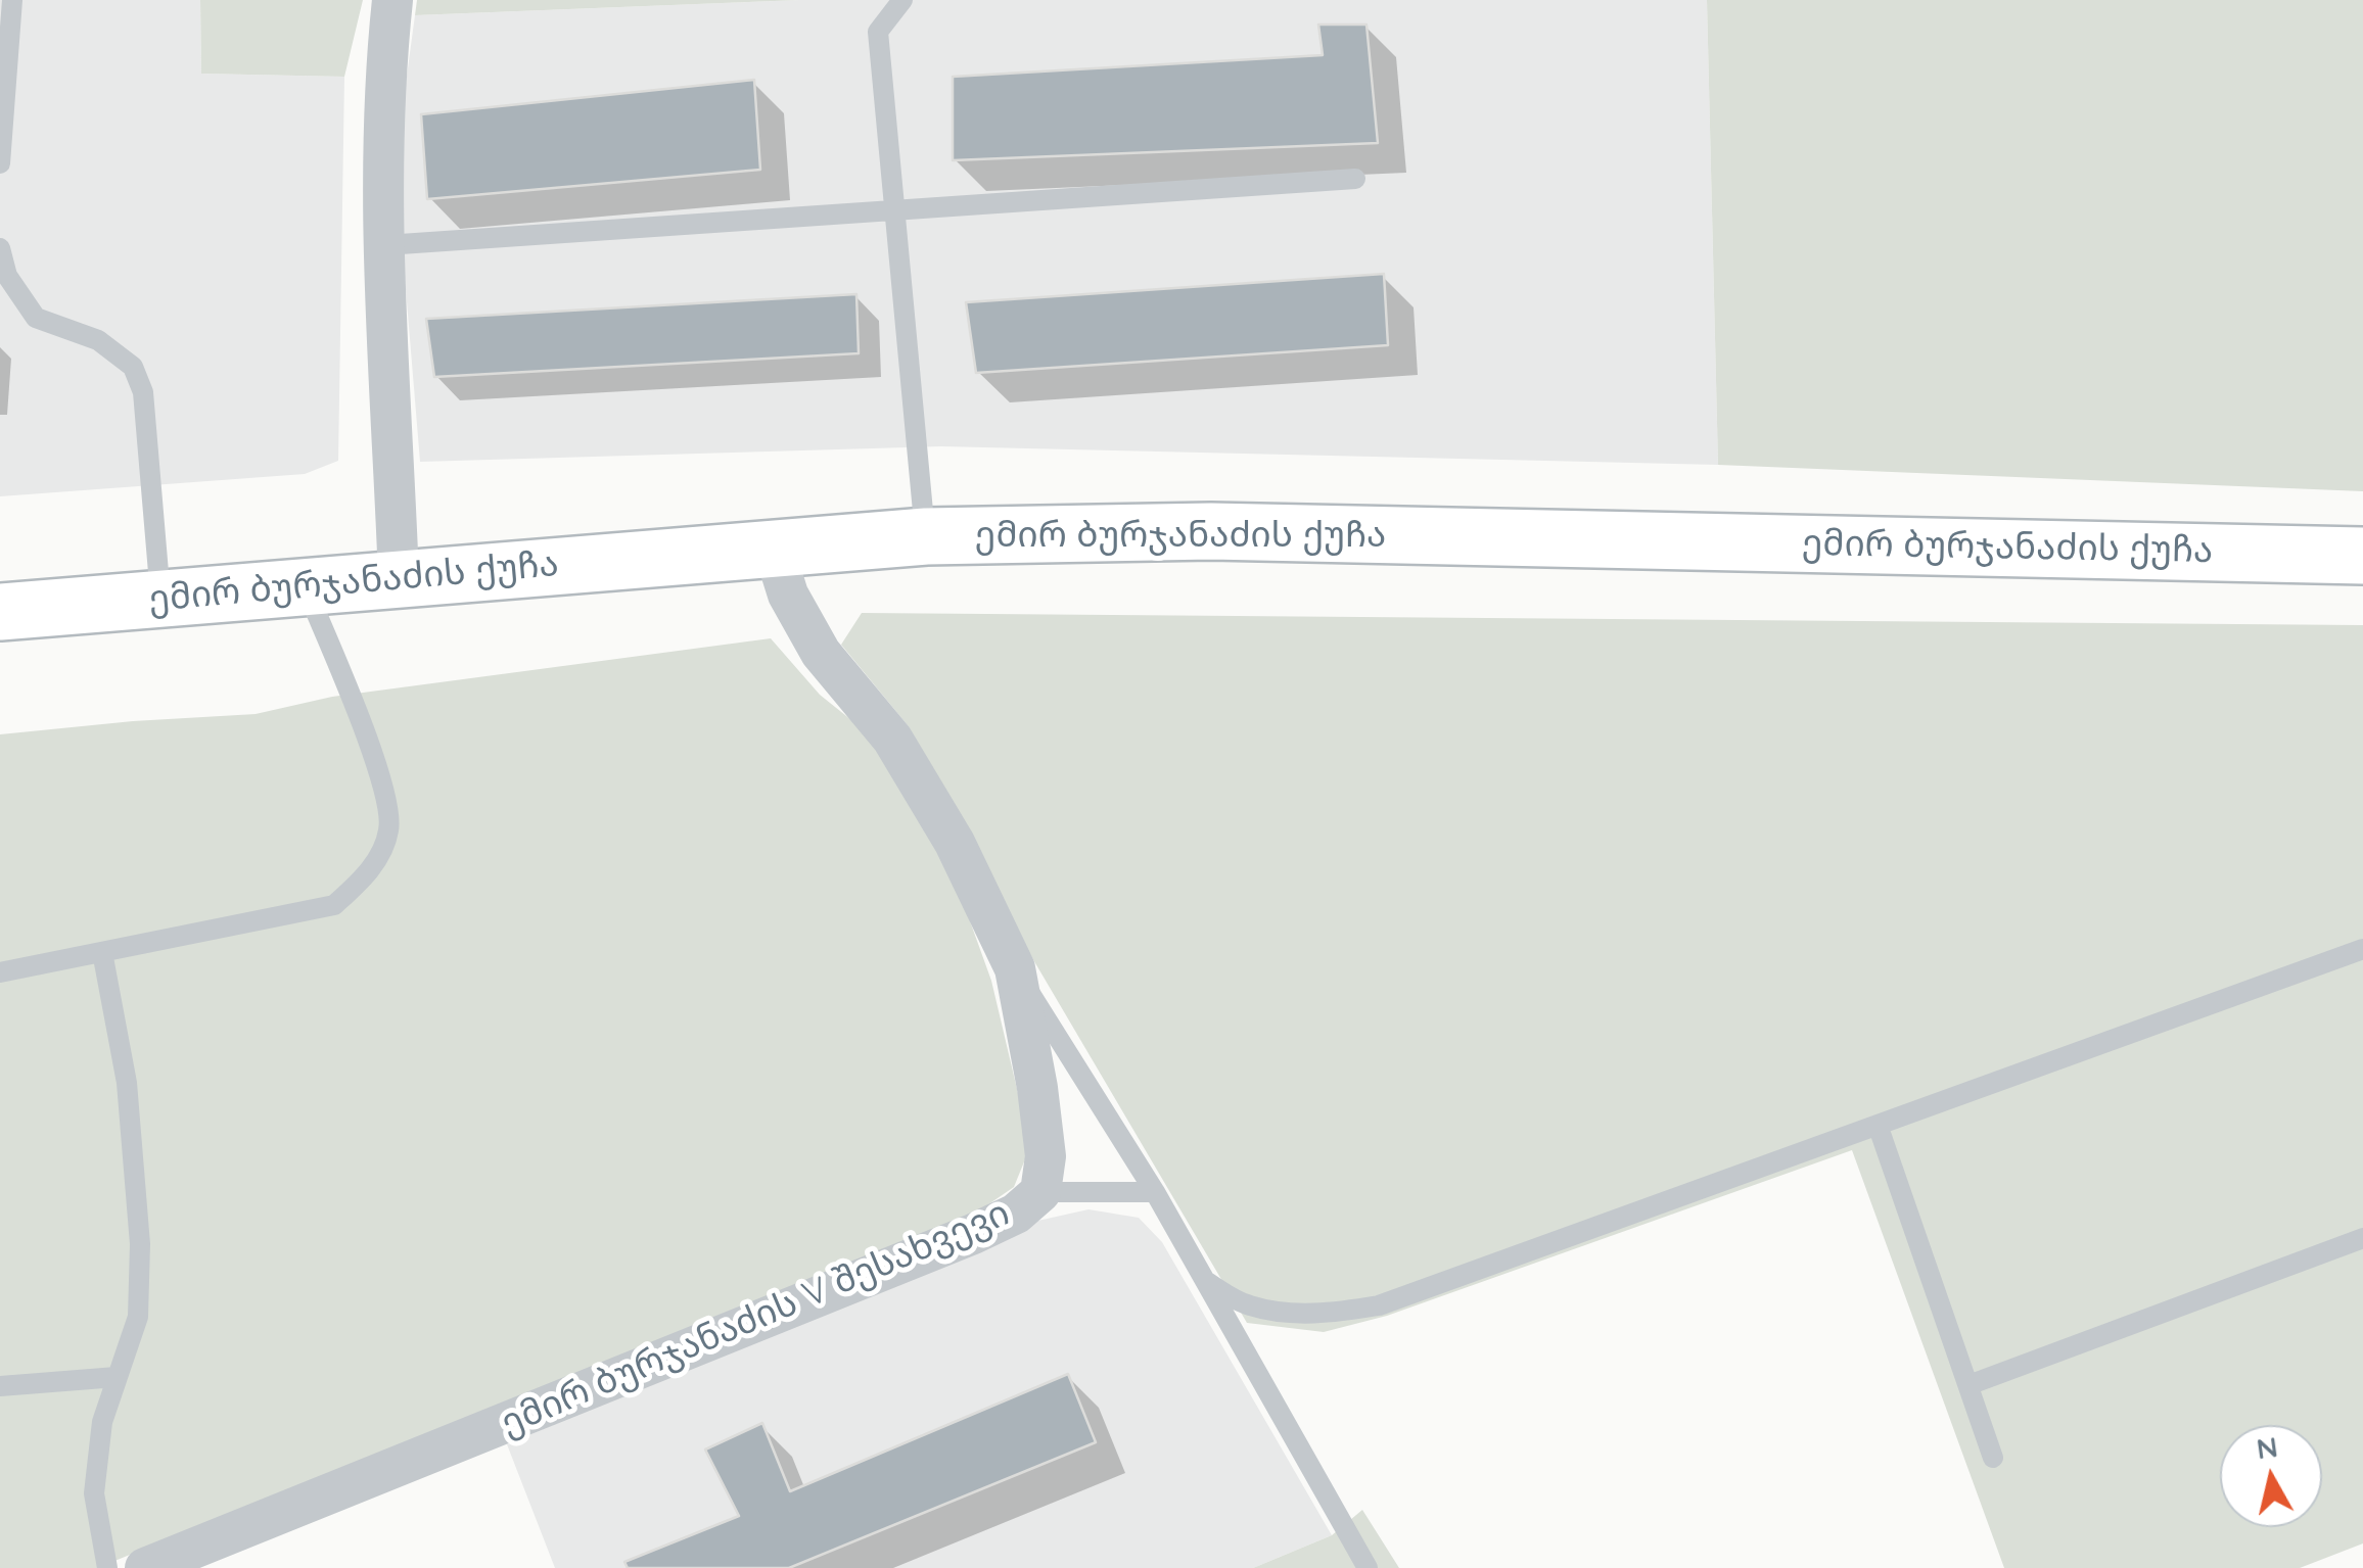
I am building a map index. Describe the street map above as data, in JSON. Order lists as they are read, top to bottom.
{
  "streets": {
    "street": ["ემირ ბურჯანაძის ქუჩა", "ემირ ბურჯანაძის V შესახვევი"]
  },
  "crossings": [
    ["ემირ ბურჯანაძის ქუჩა", "ემირ ბურჯანაძის V შესახვევი"]
  ],
  "north": "top"
}
